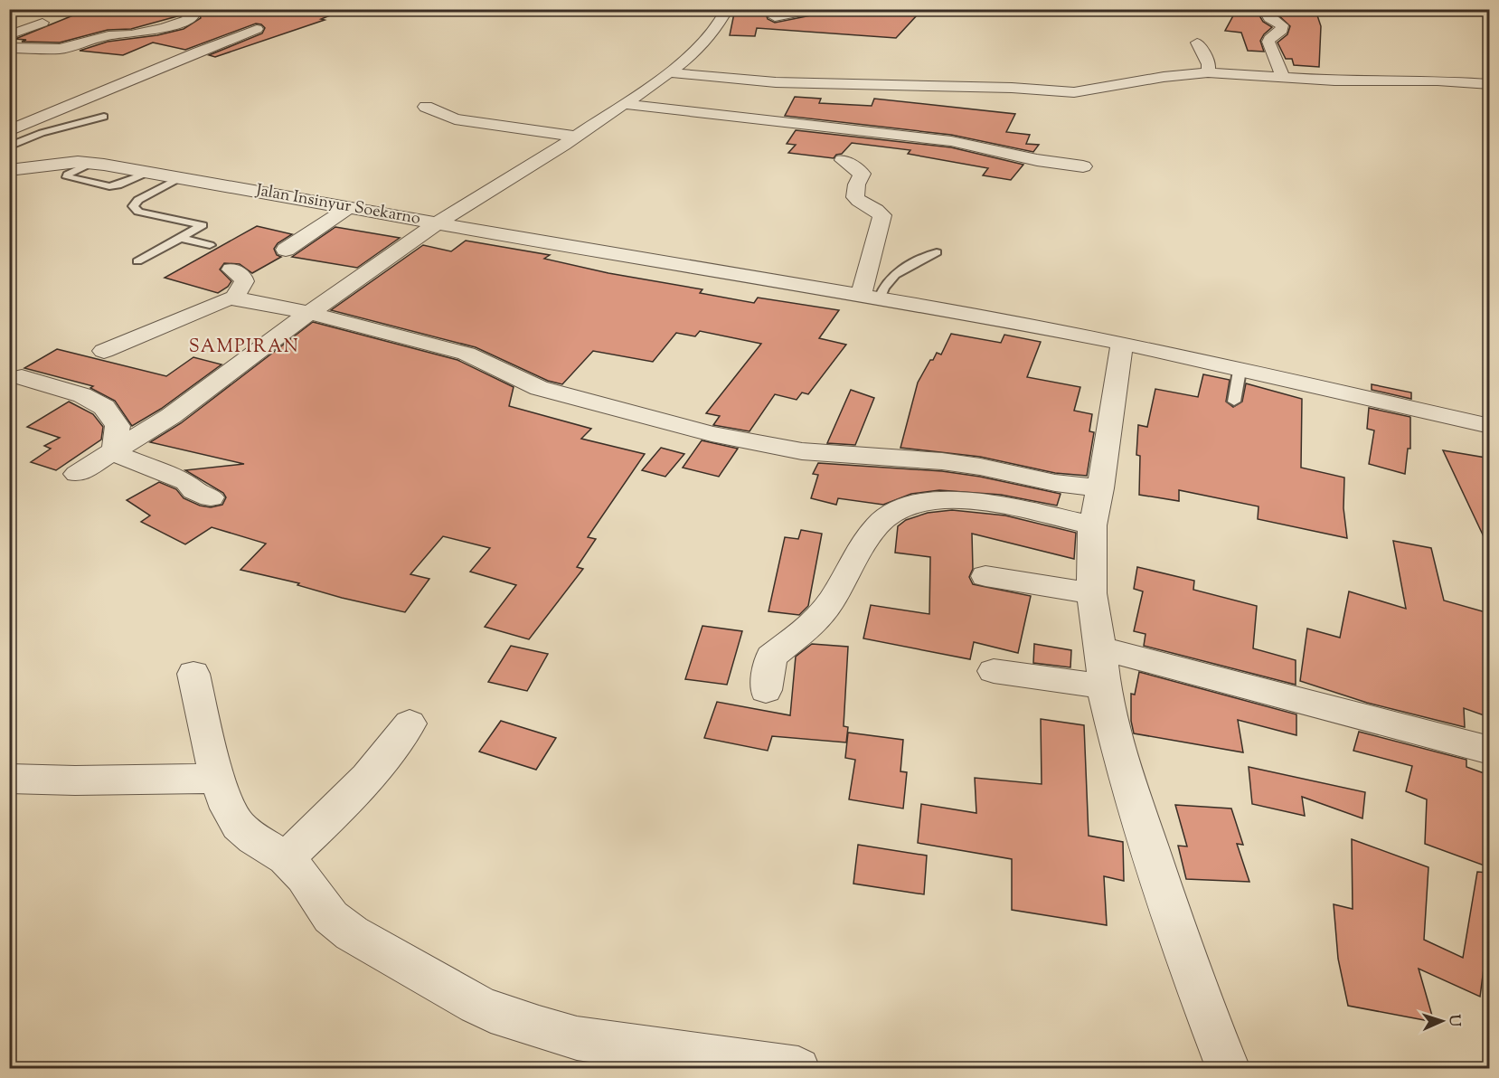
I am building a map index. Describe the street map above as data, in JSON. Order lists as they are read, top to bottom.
{
  "streets": {
    "street": ["Jalan Insinyur Soekarno"]
  },
  "districts": ["SAMPIRAN"],
  "north": "right"
}
